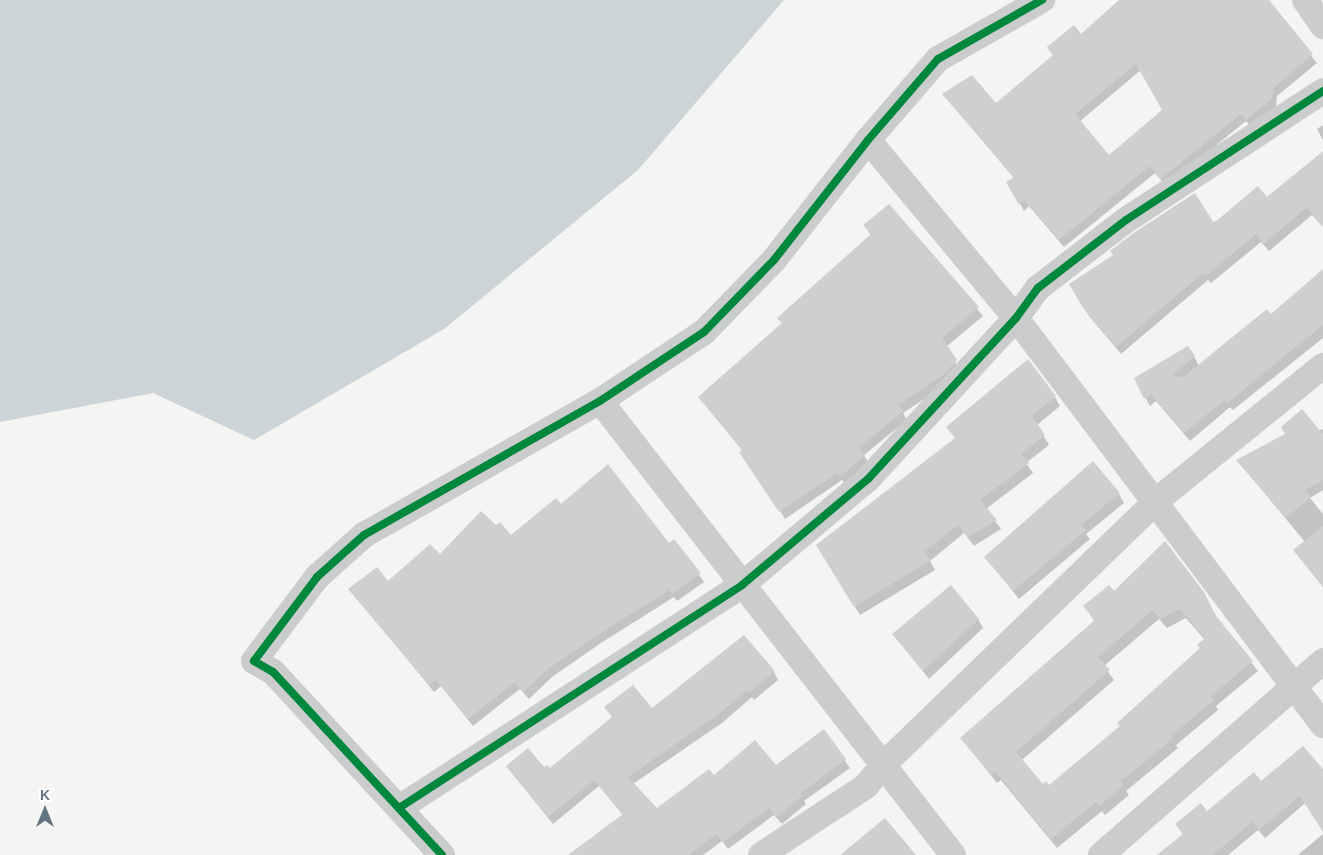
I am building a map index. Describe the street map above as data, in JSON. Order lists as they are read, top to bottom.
{
  "north": "top"
}
